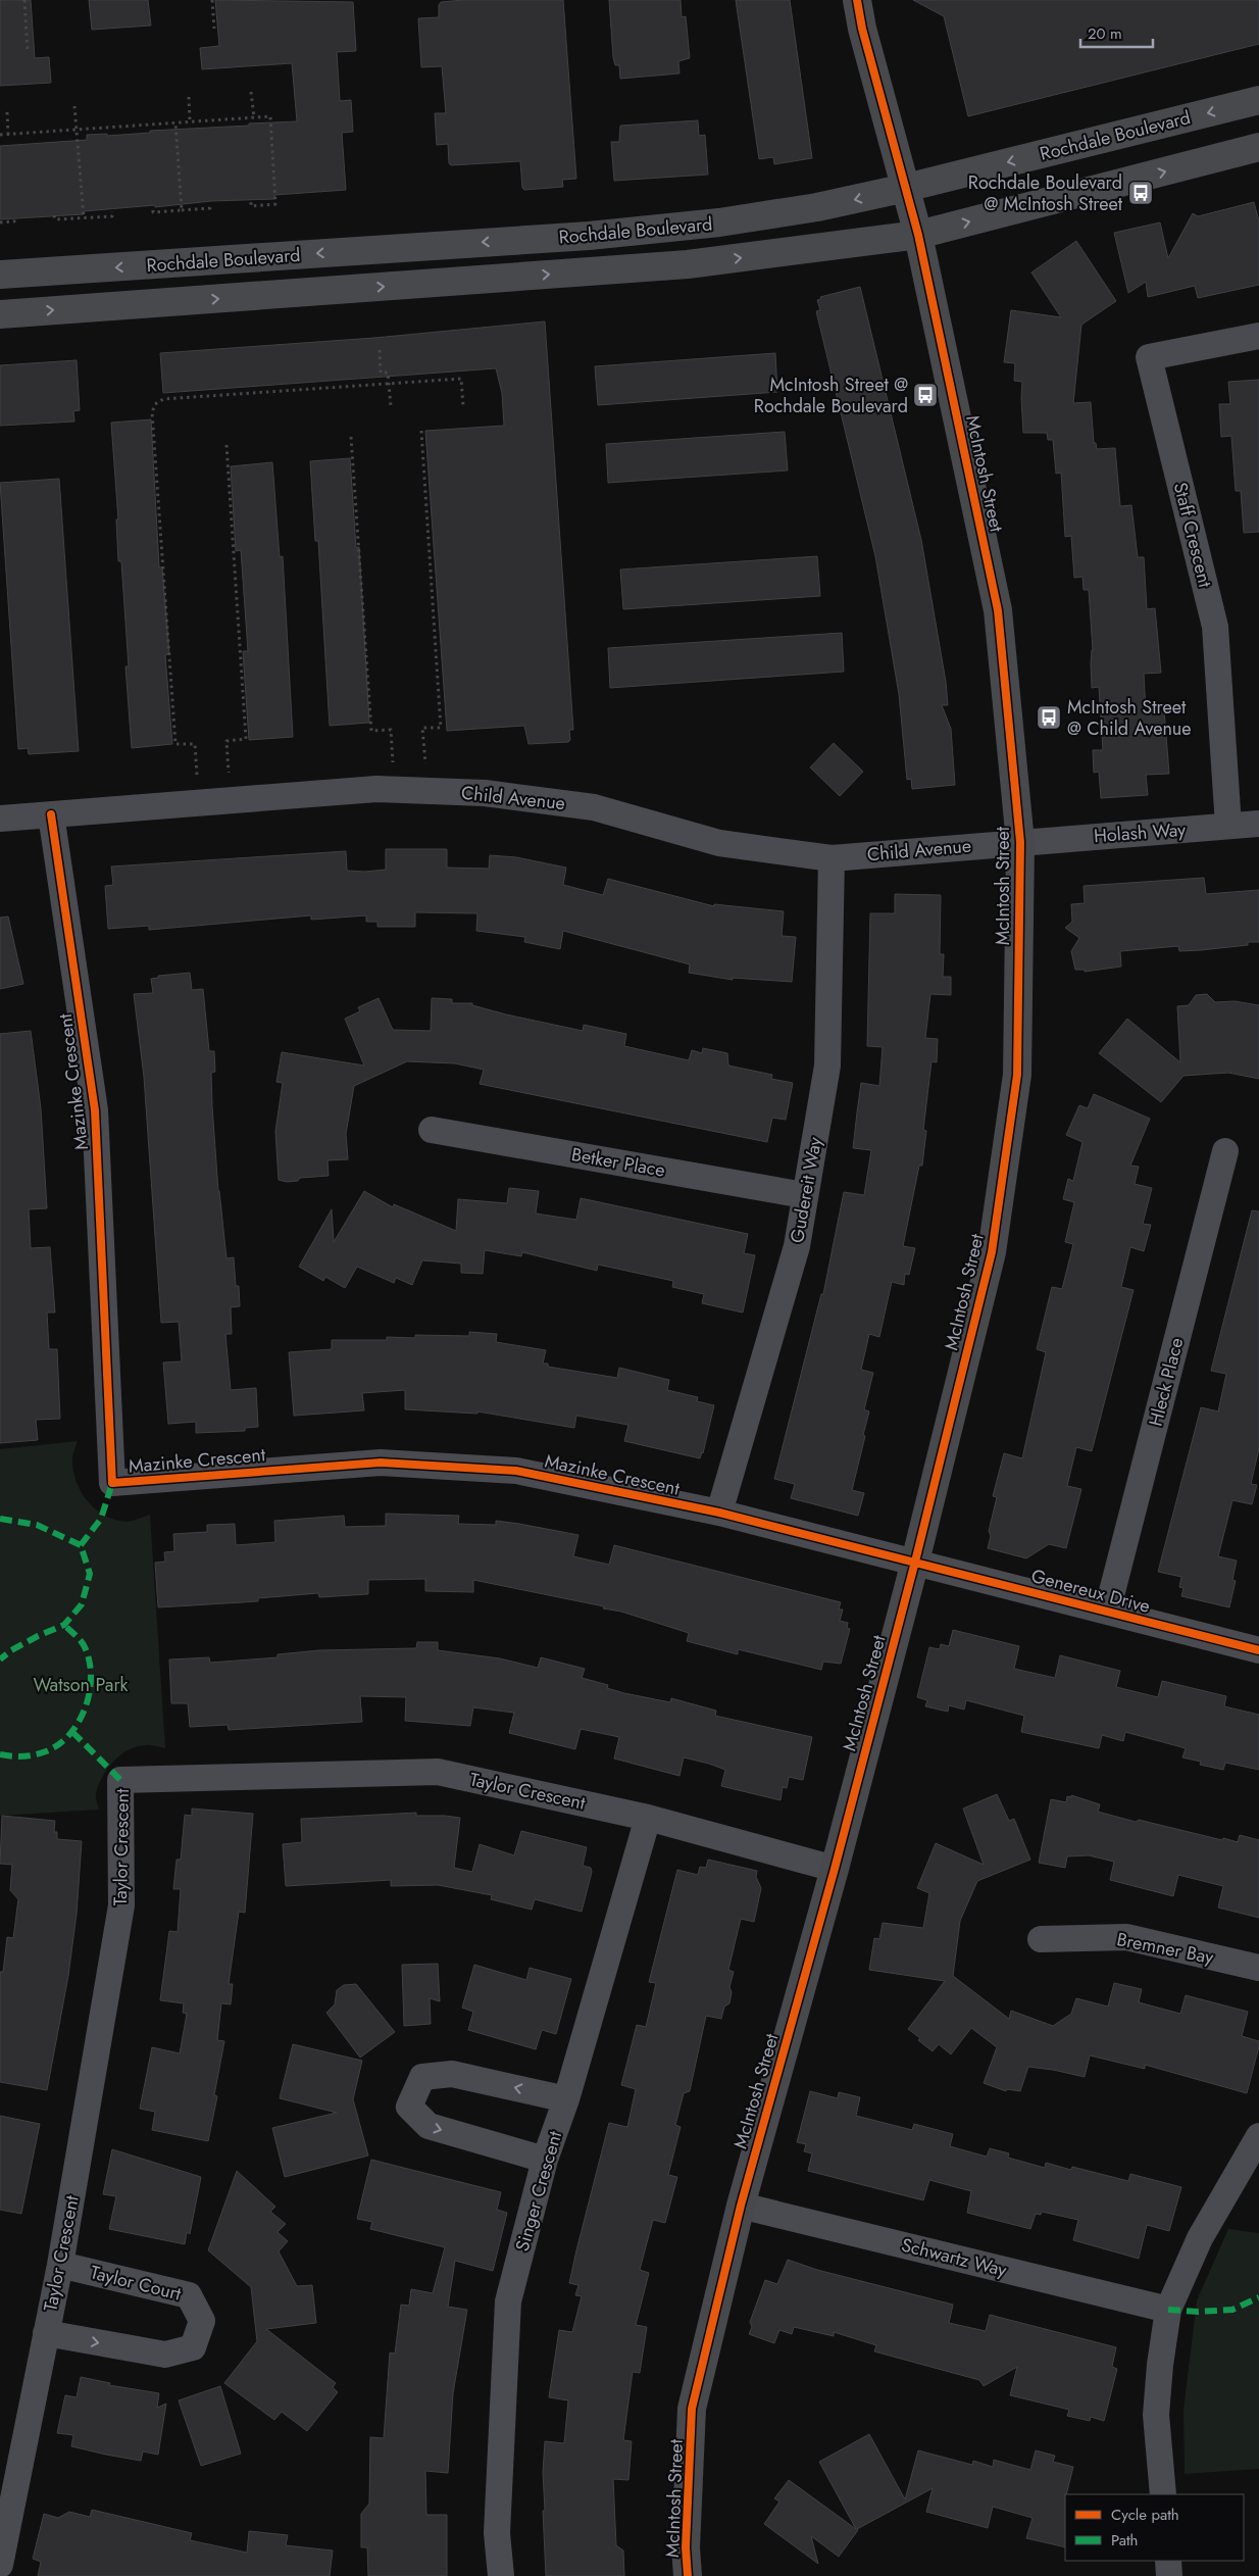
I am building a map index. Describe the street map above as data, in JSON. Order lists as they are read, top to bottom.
{
  "streets": {
    "street": [
      "Rochdale Boulevard",
      "McIntosh Street",
      "Staff Crescent",
      "Child Avenue",
      "Holash Way",
      "Mazinke Crescent",
      "Betker Place",
      "Gudereit Way",
      "Hleck Place",
      "Genereux Drive",
      "Taylor Crescent",
      "Bremner Bay",
      "Singer Crescent",
      "Schwartz Way",
      "Taylor Court"
    ]
  },
  "crossings": [
    ["Rochdale Boulevard", "McIntosh Street"],
    ["McIntosh Street", "Child Avenue"],
    ["McIntosh Street", "Holash Way"],
    ["McIntosh Street", "Mazinke Crescent"],
    ["McIntosh Street", "Genereux Drive"],
    ["McIntosh Street", "Taylor Crescent"],
    ["McIntosh Street", "Schwartz Way"],
    ["Staff Crescent", "Holash Way"],
    ["Child Avenue", "Holash Way"],
    ["Child Avenue", "Mazinke Crescent"],
    ["Child Avenue", "Gudereit Way"],
    ["Mazinke Crescent", "Gudereit Way"],
    ["Mazinke Crescent", "Genereux Drive"],
    ["Betker Place", "Gudereit Way"],
    ["Hleck Place", "Genereux Drive"],
    ["Taylor Crescent", "Singer Crescent"],
    ["Taylor Crescent", "Taylor Court"]
  ],
  "parks": ["Watson Park"],
  "places": {
    "bus stop": ["Rochdale Boulevard @ McIntosh Street", "McIntosh Street @ Rochdale Boulevard", "McIntosh Street @ Child Avenue"]
  },
  "legend": ["Cycle path", "Path"],
  "scale_bar": "20 m"
}
